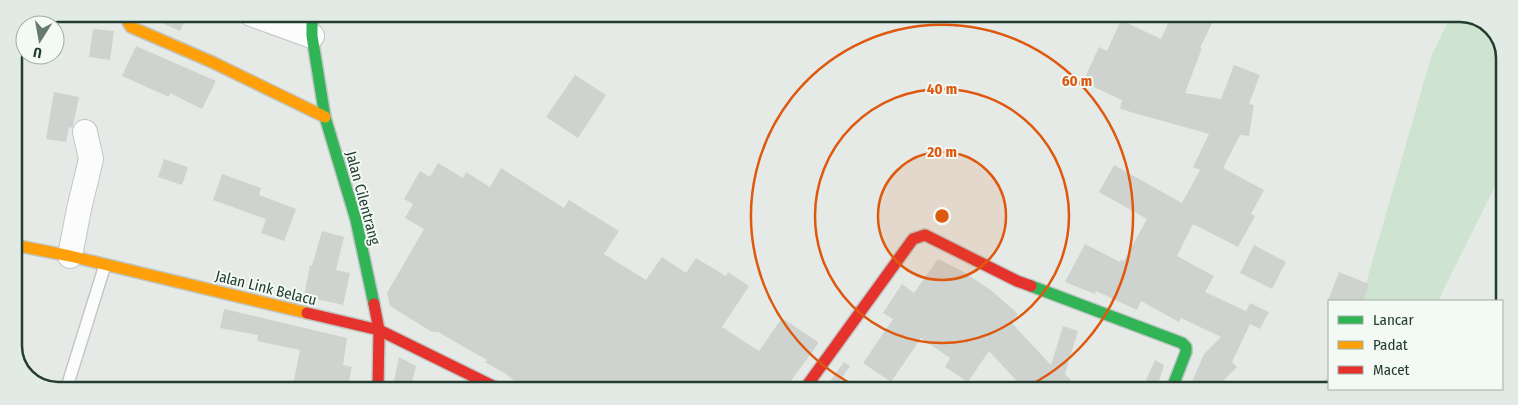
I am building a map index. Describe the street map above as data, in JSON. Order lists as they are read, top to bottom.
{
  "streets": {
    "street": ["Jalan Cilentrang", "Jalan Link Belacu"]
  },
  "crossings": [
    ["Jalan Cilentrang", "Jalan Link Belacu"]
  ],
  "legend": ["Lancar", "Padat", "Macet"],
  "north": "bottom",
  "rings": ["60 m", "40 m", "20 m"]
}
